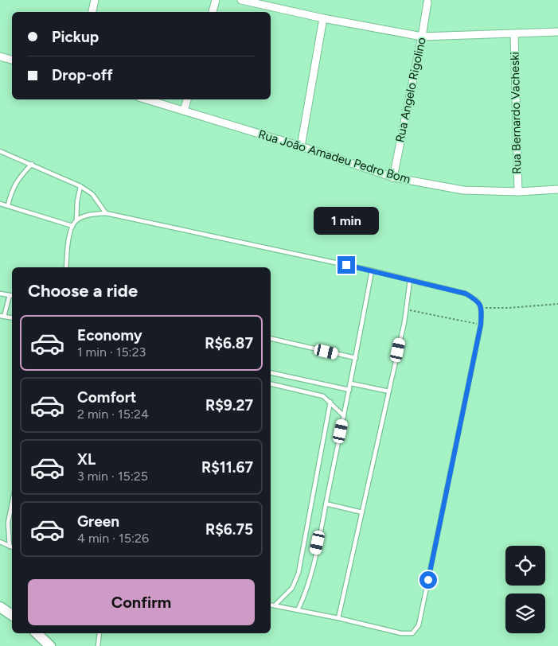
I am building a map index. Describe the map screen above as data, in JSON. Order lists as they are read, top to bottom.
{
  "streets": {
    "street": ["Rua Angelo Rigolino", "Rua Bernardo Vacheski", "Rua João Amadeu Pedro Bom"]
  },
  "crossings": [
    ["Rua Angelo Rigolino", "Rua João Amadeu Pedro Bom"],
    ["Rua Bernardo Vacheski", "Rua João Amadeu Pedro Bom"]
  ],
  "page": {
    "banner": ["Pickup", "Drop-off"],
    "bubble": "1 min",
    "heading": "Choose a ride",
    "list": [
      {
        "name": "Economy",
        "note": "1 min · 15:23",
        "value": "R$6.87"
      },
      {
        "name": "Comfort",
        "note": "2 min · 15:24",
        "value": "R$9.27"
      },
      {
        "name": "XL",
        "note": "3 min · 15:25",
        "value": "R$11.67"
      },
      {
        "name": "Green",
        "note": "4 min · 15:26",
        "value": "R$6.75"
      }
    ],
    "buttons": "Confirm"
  }
}
